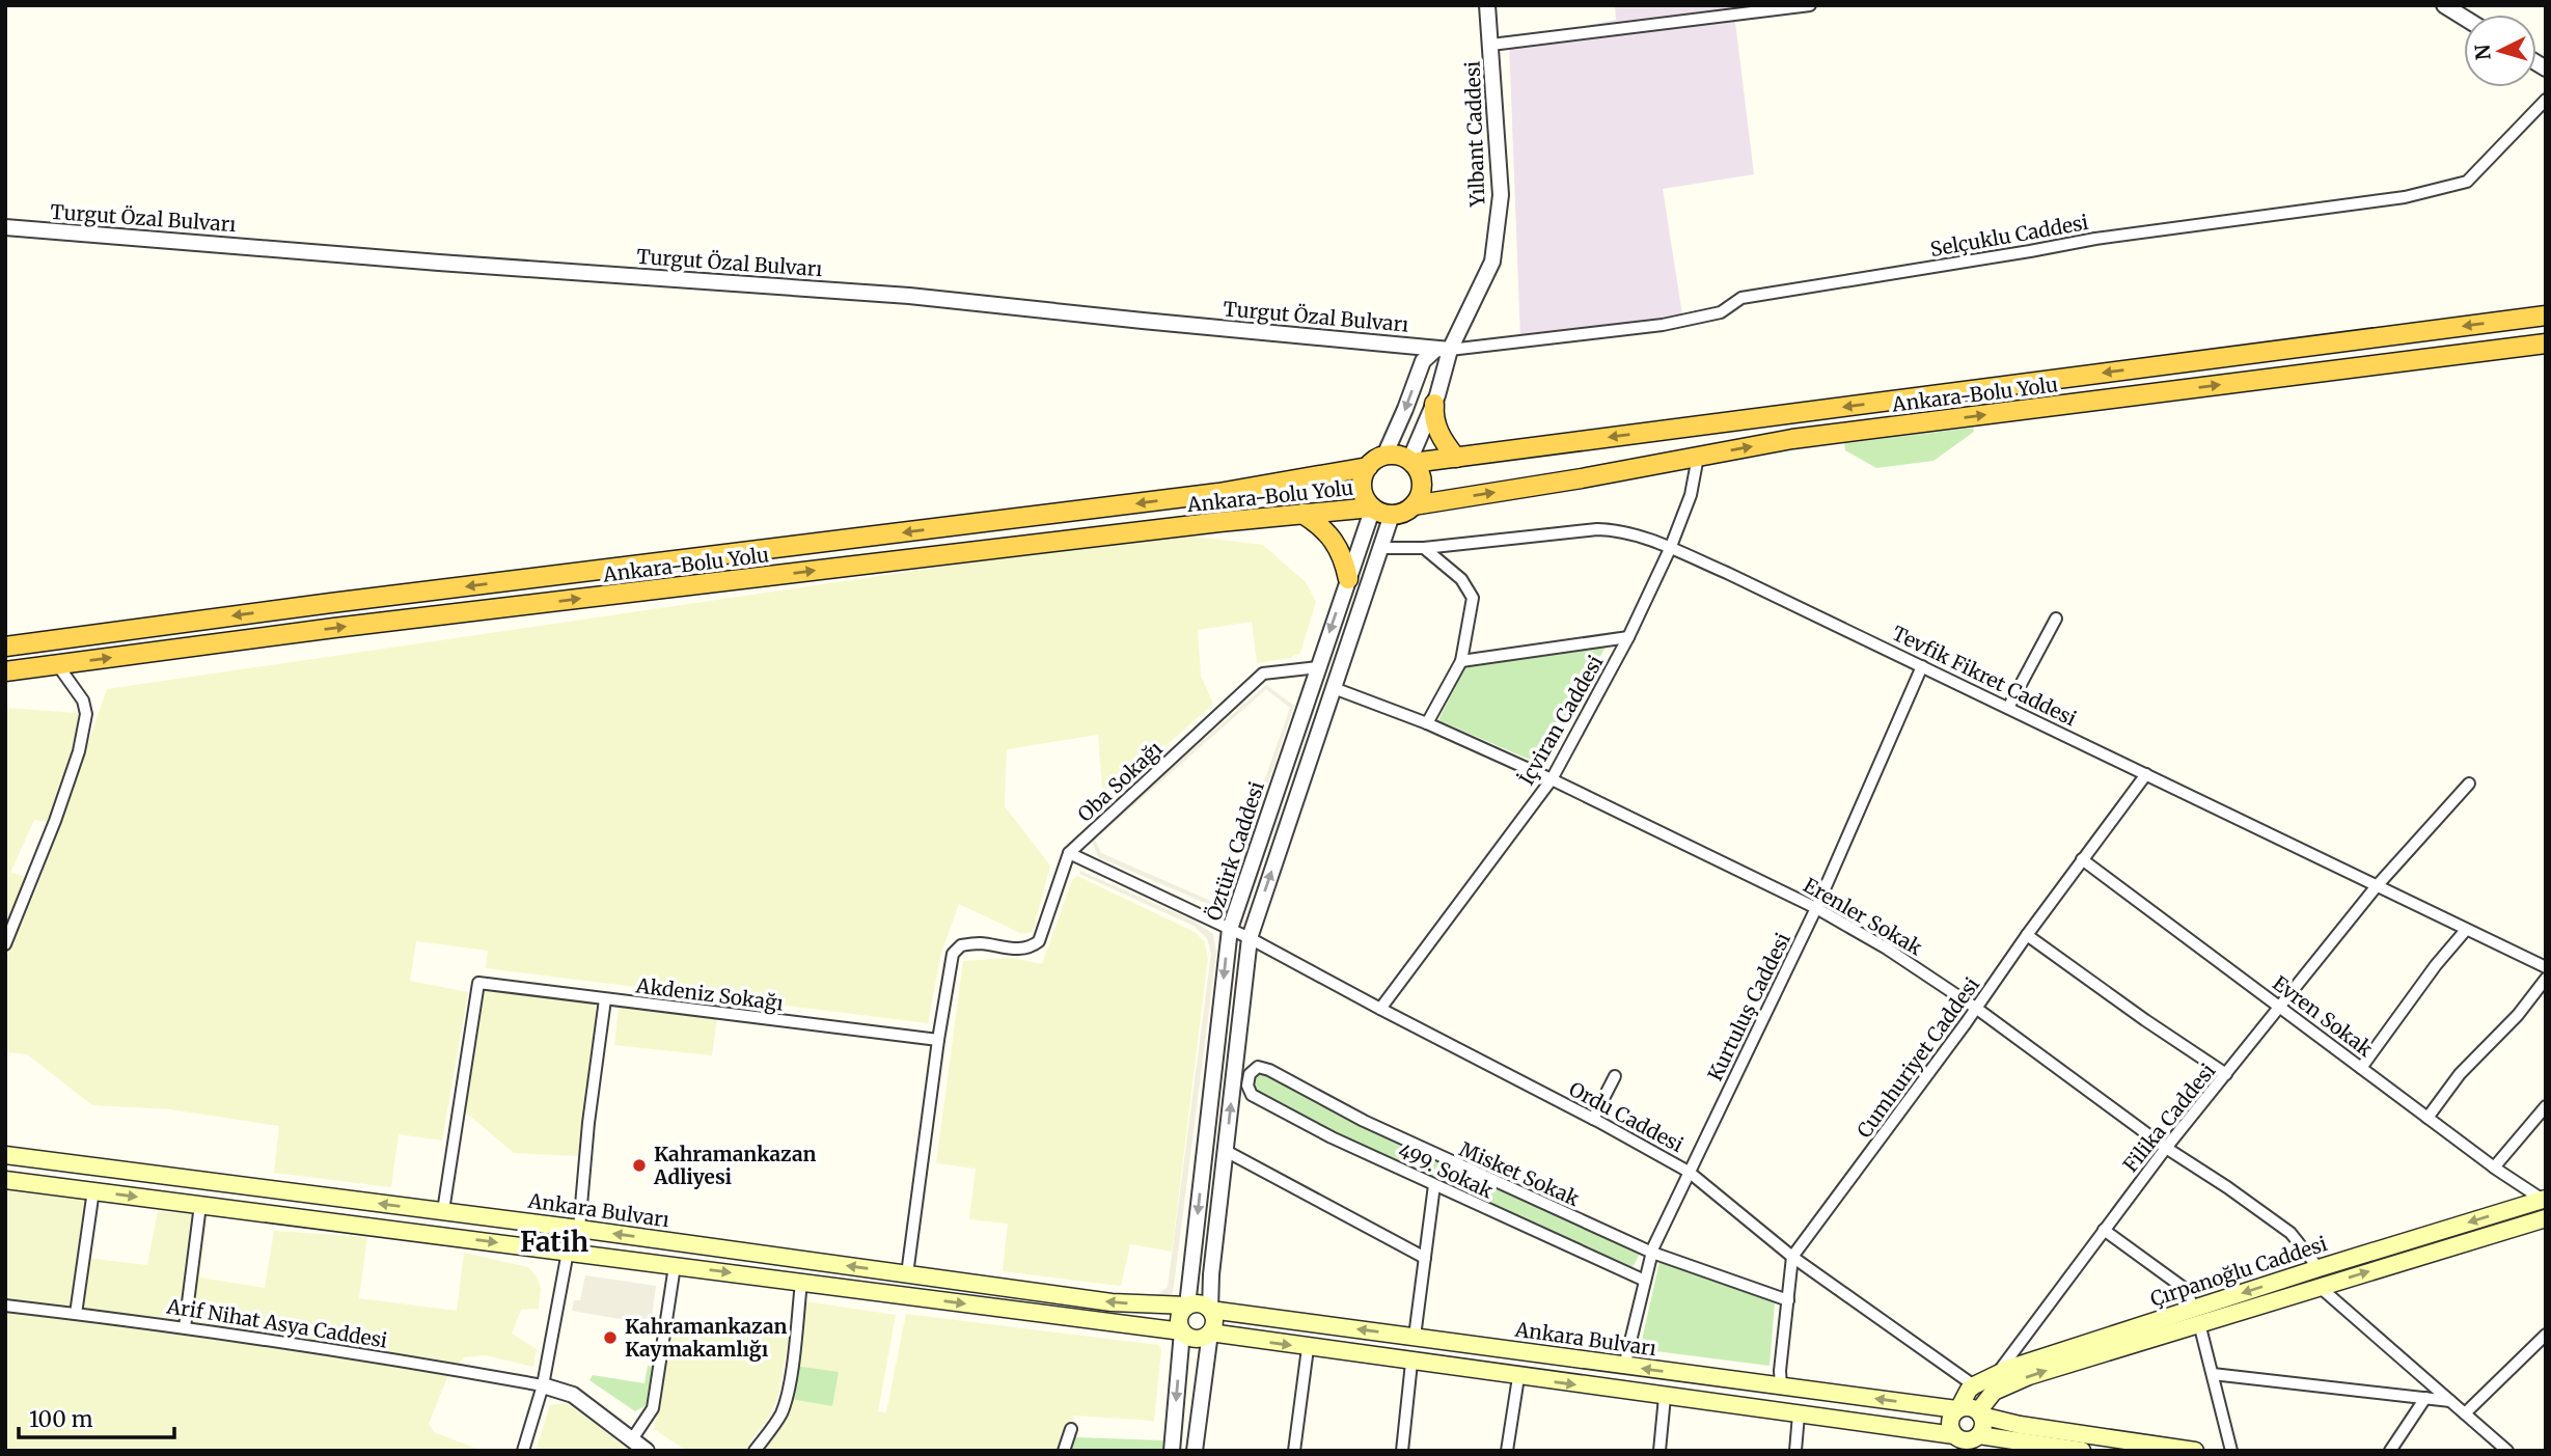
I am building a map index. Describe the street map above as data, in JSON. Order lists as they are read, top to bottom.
{
  "streets": {
    "highway": ["Ankara-Bolu Yolu"],
    "main road": ["Ankara Bulvarı", "Çırpanoğlu Caddesi"],
    "street": [
      "Yılbant Caddesi",
      "Turgut Özal Bulvarı",
      "Selçuklu Caddesi",
      "Tevfik Fikret Caddesi",
      "İçviran Caddesi",
      "Oba Sokağı",
      "Öztürk Caddesi",
      "Erenler Sokak",
      "Akdeniz Sokağı",
      "Kurtuluş Caddesi",
      "Evren Sokak",
      "Cumhuriyet Caddesi",
      "Ordu Caddesi",
      "Filika Caddesi",
      "499. Sokak",
      "Misket Sokak",
      "Arif Nihat Asya Caddesi"
    ]
  },
  "crossings": [
    ["Yılbant Caddesi", "Turgut Özal Bulvarı"],
    ["Yılbant Caddesi", "Selçuklu Caddesi"],
    ["Yılbant Caddesi", "Ankara-Bolu Yolu"],
    ["Yılbant Caddesi", "Öztürk Caddesi"],
    ["Turgut Özal Bulvarı", "Selçuklu Caddesi"],
    ["Ankara-Bolu Yolu", "İçviran Caddesi"],
    ["Ankara-Bolu Yolu", "Öztürk Caddesi"],
    ["Tevfik Fikret Caddesi", "İçviran Caddesi"],
    ["Tevfik Fikret Caddesi", "Öztürk Caddesi"],
    ["Tevfik Fikret Caddesi", "Kurtuluş Caddesi"],
    ["Tevfik Fikret Caddesi", "Cumhuriyet Caddesi"],
    ["Tevfik Fikret Caddesi", "Filika Caddesi"],
    ["İçviran Caddesi", "Erenler Sokak"],
    ["İçviran Caddesi", "Ordu Caddesi"],
    ["Oba Sokağı", "Öztürk Caddesi"],
    ["Oba Sokağı", "Akdeniz Sokağı"],
    ["Oba Sokağı", "Ordu Caddesi"],
    ["Öztürk Caddesi", "Erenler Sokak"],
    ["Öztürk Caddesi", "Ordu Caddesi"],
    ["Öztürk Caddesi", "Ankara Bulvarı"],
    ["Erenler Sokak", "Kurtuluş Caddesi"],
    ["Erenler Sokak", "Cumhuriyet Caddesi"],
    ["Erenler Sokak", "Filika Caddesi"],
    ["Erenler Sokak", "Çırpanoğlu Caddesi"],
    ["Akdeniz Sokağı", "Ankara Bulvarı"],
    ["Kurtuluş Caddesi", "Ordu Caddesi"],
    ["Kurtuluş Caddesi", "499. Sokak"],
    ["Kurtuluş Caddesi", "Misket Sokak"],
    ["Kurtuluş Caddesi", "Ankara Bulvarı"],
    ["Evren Sokak", "Cumhuriyet Caddesi"],
    ["Evren Sokak", "Filika Caddesi"],
    ["Evren Sokak", "Çırpanoğlu Caddesi"],
    ["Cumhuriyet Caddesi", "Ordu Caddesi"],
    ["Ordu Caddesi", "Çırpanoğlu Caddesi"],
    ["Filika Caddesi", "Çırpanoğlu Caddesi"],
    ["499. Sokak", "Misket Sokak"],
    ["Ankara Bulvarı", "Çırpanoğlu Caddesi"]
  ],
  "districts": ["Fatih"],
  "places": ["Kahramankazan Adliyesi", "Kahramankazan Kaymakamlığı"],
  "scale_bar": "100 m",
  "north": "left"
}
